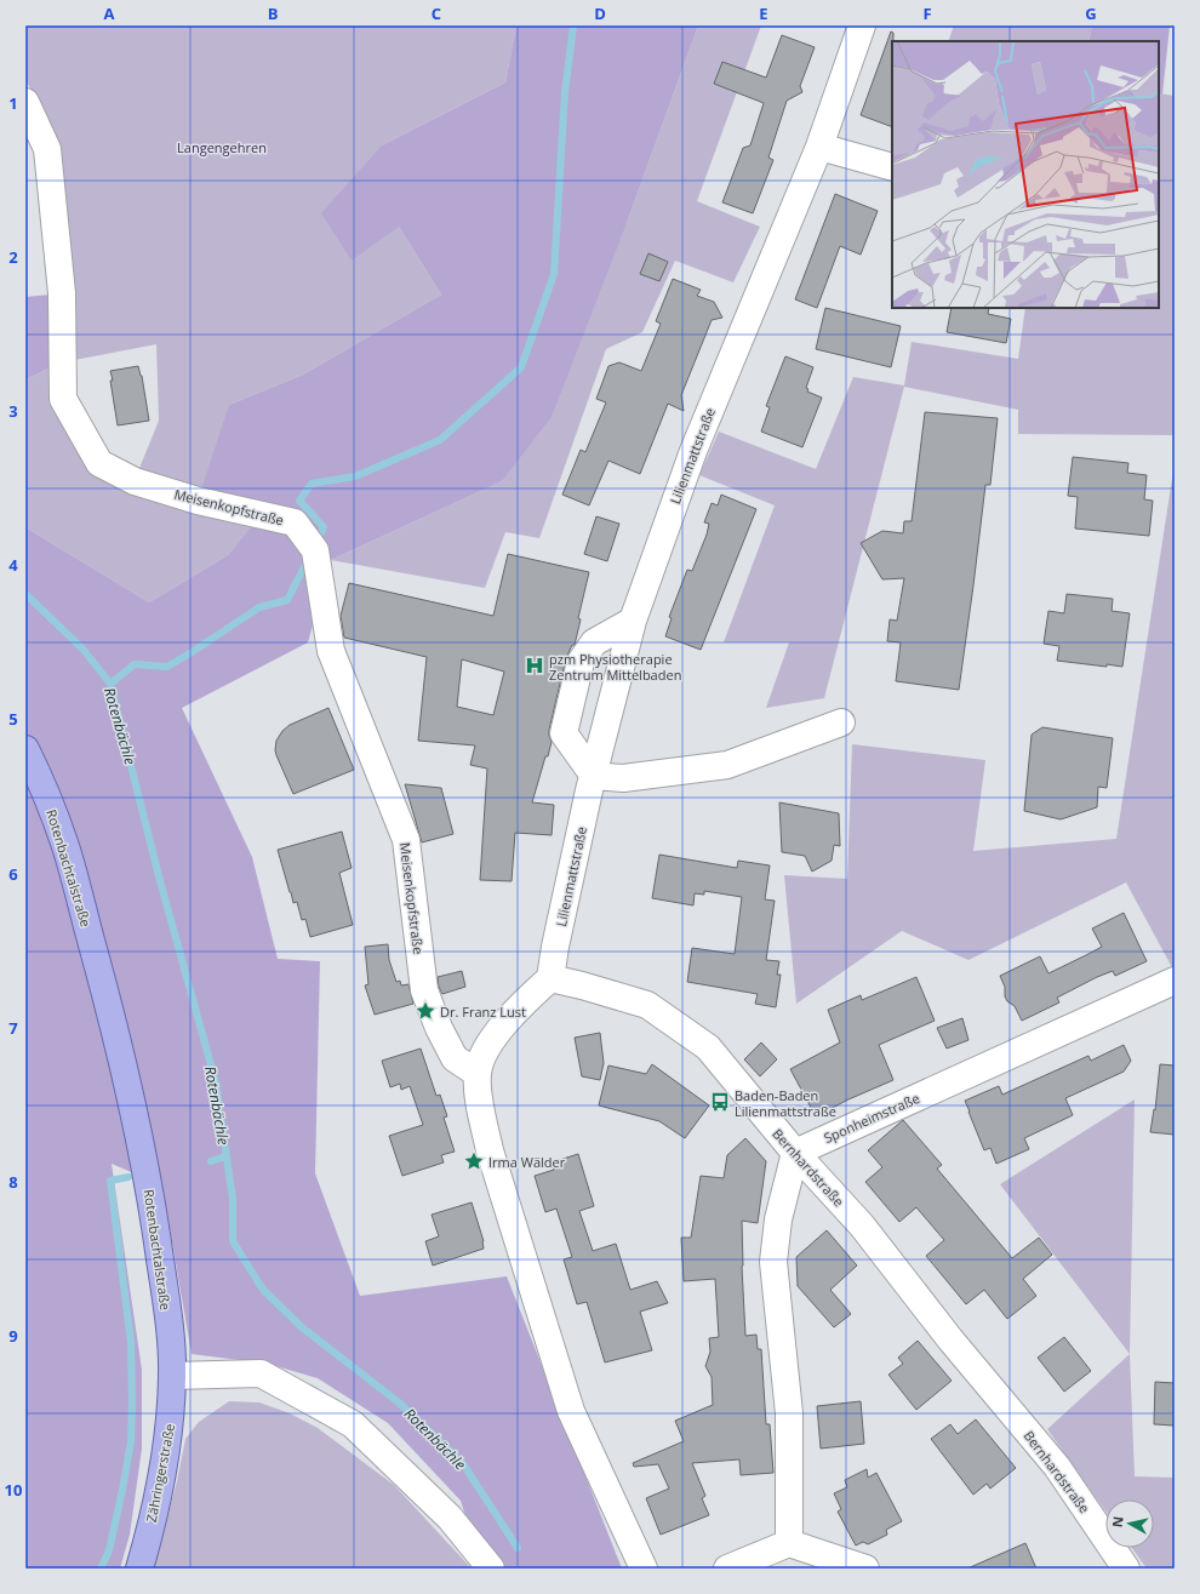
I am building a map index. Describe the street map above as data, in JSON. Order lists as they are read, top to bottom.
{
  "streets": {
    "main road": ["Rotenbachtalstraße", "Zähringerstraße"],
    "street": [
      "Lilienmattstraße",
      "Meisenkopfstraße",
      "Sponheimstraße",
      "Bernhardstraße"
    ]
  },
  "crossings": [
    ["Lilienmattstraße", "Bernhardstraße"],
    ["Rotenbachtalstraße", "Zähringerstraße"],
    ["Sponheimstraße", "Bernhardstraße"]
  ],
  "water": ["Rotenbächle"],
  "parks": ["Langengehren"],
  "places": {
    "hospital": ["pzm Physiotherapie Zentrum Mittelbaden"],
    "place": ["Dr. Franz Lust", "Irma Wälder"],
    "bus stop": ["Baden-Baden Lilienmattstraße"]
  },
  "north": "left",
  "grid": {
    "columns": [
      "A",
      "B",
      "C",
      "D",
      "E",
      "F",
      "G"
    ],
    "rows": [
      "1",
      "2",
      "3",
      "4",
      "5",
      "6",
      "7",
      "8",
      "9",
      "10"
    ]
  }
}
